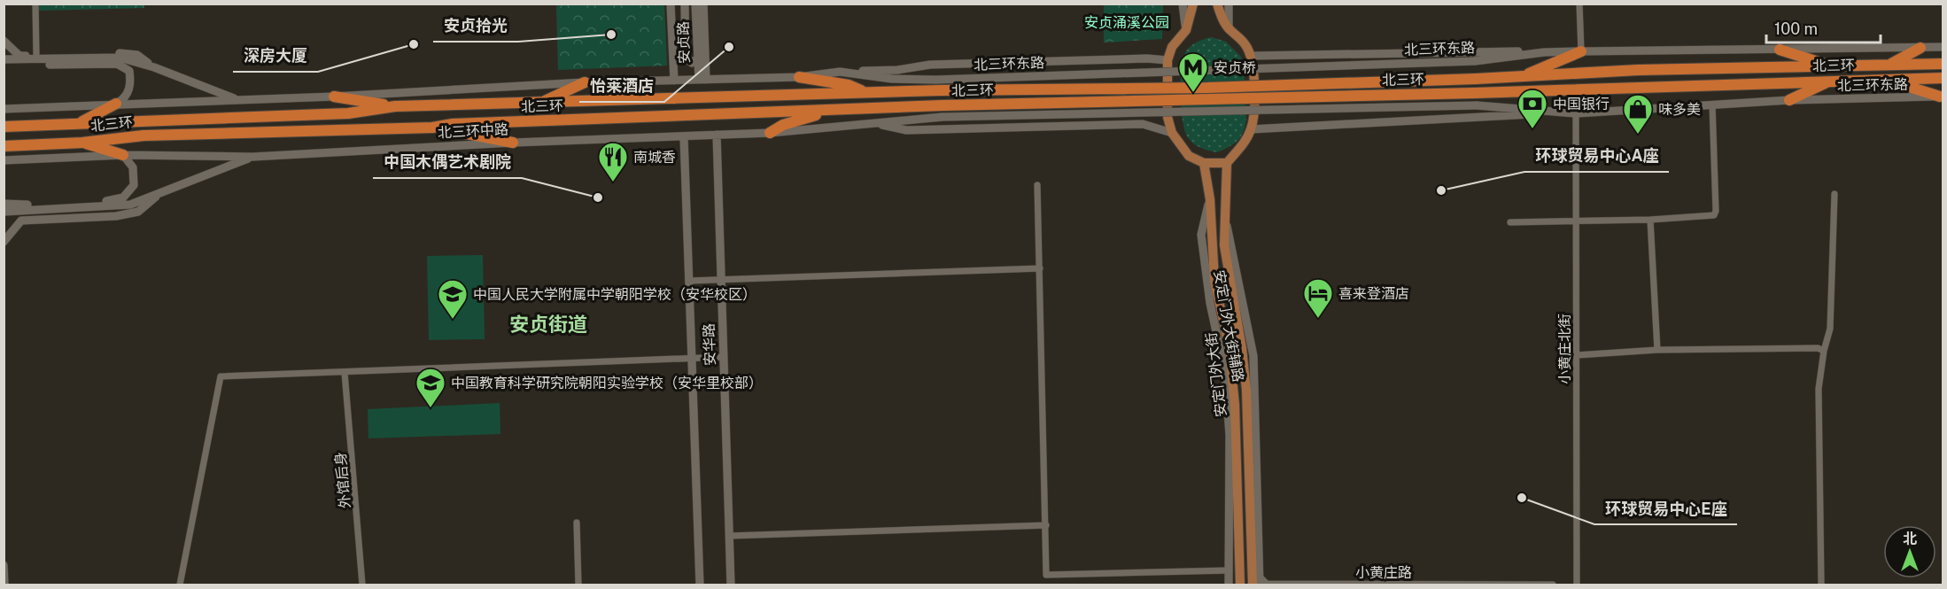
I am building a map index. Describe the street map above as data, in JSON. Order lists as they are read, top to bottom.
{
  "streets": {
    "highway": ["北三环"],
    "main road": ["安定门外大街"],
    "street": [
      "安贞路",
      "北三环东路",
      "北三环中路",
      "安定门外大街辅路",
      "安华路",
      "小黄庄北街",
      "外馆后身",
      "小黄庄路"
    ]
  },
  "crossings": [
    ["北三环东路", "北三环"],
    ["北三环东路", "北三环中路"],
    ["北三环东路", "小黄庄北街"],
    ["北三环", "北三环中路"],
    ["北三环中路", "安华路"],
    ["安定门外大街辅路", "安定门外大街"],
    ["安定门外大街辅路", "小黄庄路"],
    ["安定门外大街", "小黄庄路"]
  ],
  "districts": ["安贞街道"],
  "parks": ["安贞涌溪公园"],
  "places": {
    "other": [
      "安贞拾光",
      "深房大厦",
      "怡莱酒店",
      "环球贸易中心A座",
      "中国木偶艺术剧院",
      "环球贸易中心E座"
    ],
    "metro station": ["安贞桥"],
    "bank": ["中国银行"],
    "shop": ["味多美"],
    "restaurant": ["南城香"],
    "hotel": ["喜来登酒店"],
    "school or university": ["中国人民大学附属中学朝阳学校（安华校区）", "中国教育科学研究院朝阳实验学校（安华里校部）"]
  },
  "scale_bar": "100 m",
  "north": "top"
}
